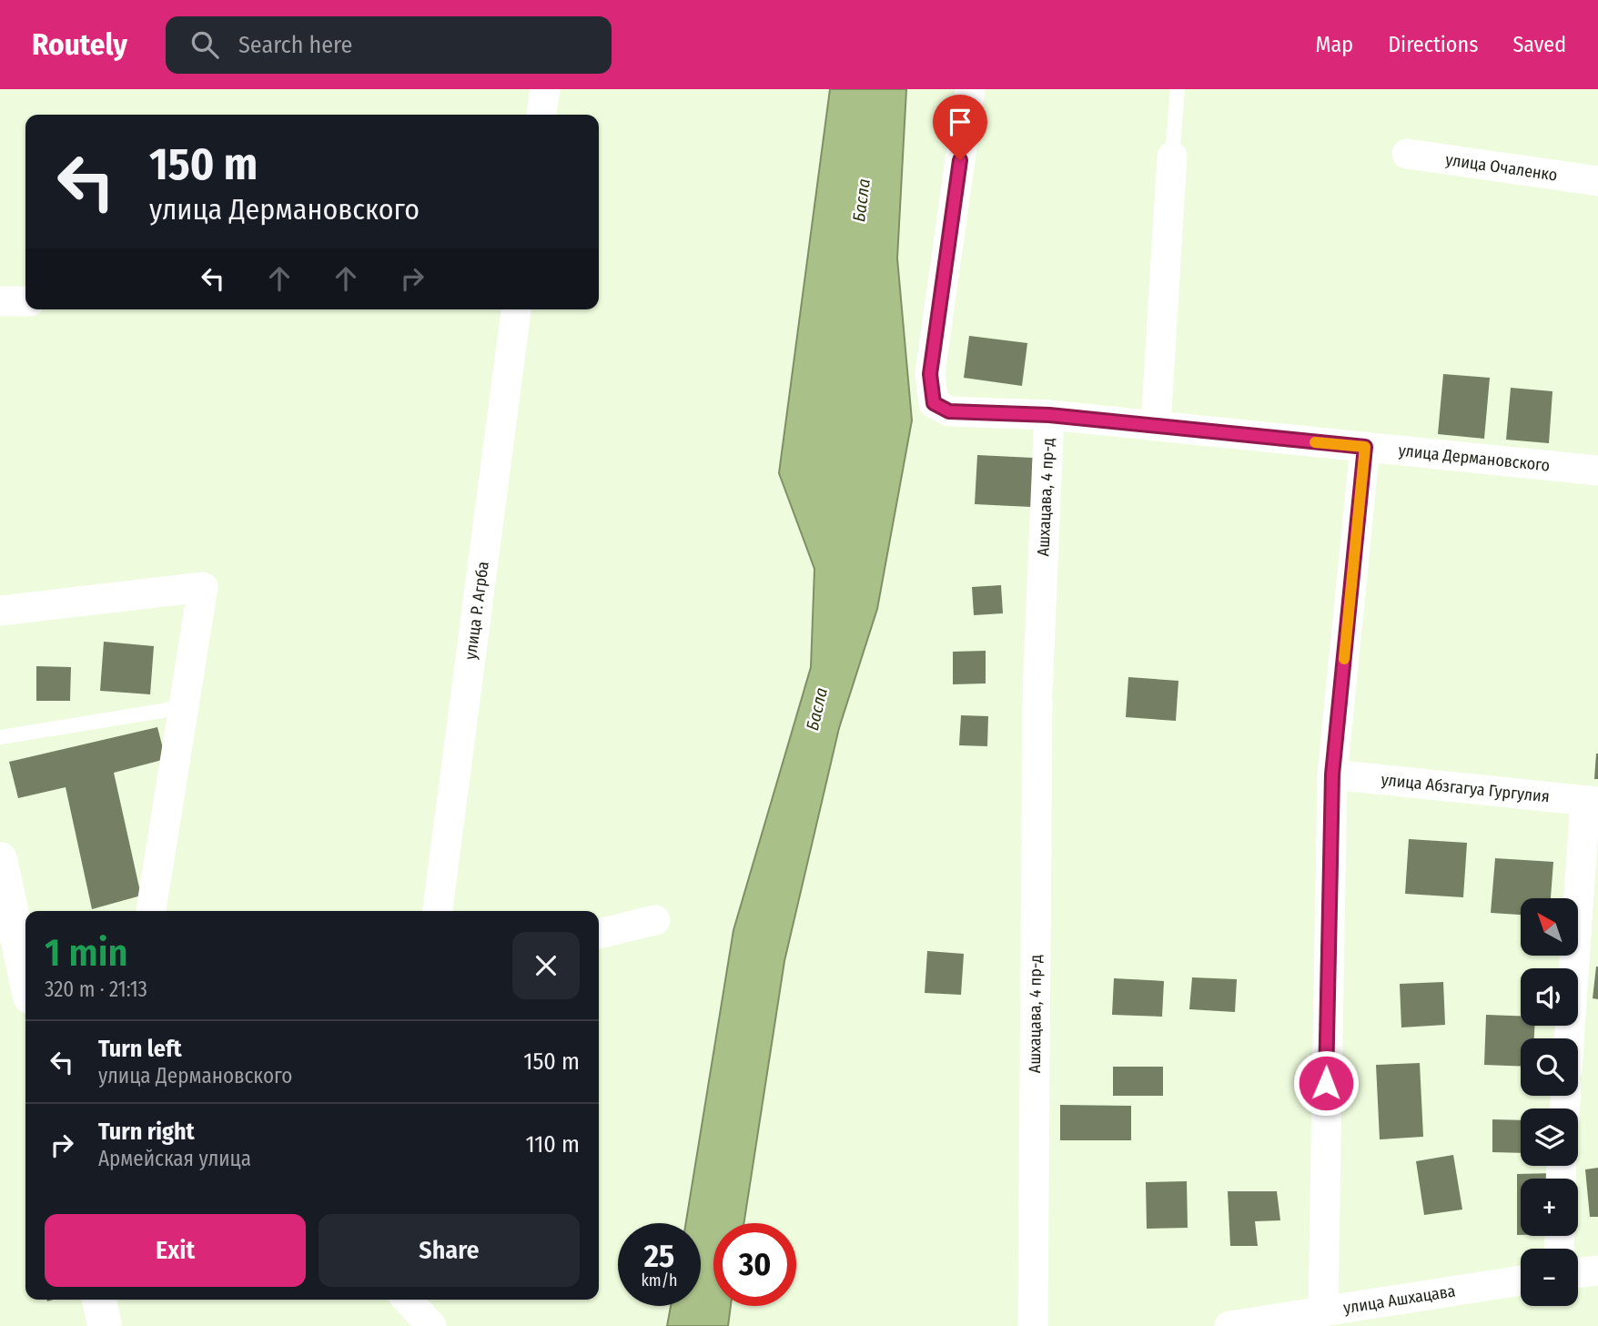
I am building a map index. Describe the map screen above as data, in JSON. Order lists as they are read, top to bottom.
{
  "streets": {
    "street": [
      "улица Очаленко",
      "улица Дермановского",
      "Ашхацава, 4 пр-д",
      "улица Р. Агрба",
      "улица Абзгагуа Гургулия",
      "улица Ашхацава"
    ]
  },
  "crossings": [
    ["улица Дермановского", "Ашхацава, 4 пр-д"]
  ],
  "water": ["Басла"],
  "north": "top left",
  "page": {
    "header": "Routely",
    "search": "Search here",
    "nav": ["Map", "Directions", "Saved"],
    "turn": ["150 m", "улица Дермановского"],
    "map_buttons": ["+", "−"],
    "heading": ["1 min", "320 m · 21:13"],
    "list": [
      {
        "name": "Turn left",
        "note": "улица Дермановского",
        "value": "150 m"
      },
      {
        "name": "Turn right",
        "note": "Армейская улица",
        "value": "110 m"
      }
    ],
    "buttons": ["Exit", "Share"],
    "speed": "25 km/h",
    "limit": "30"
  }
}
